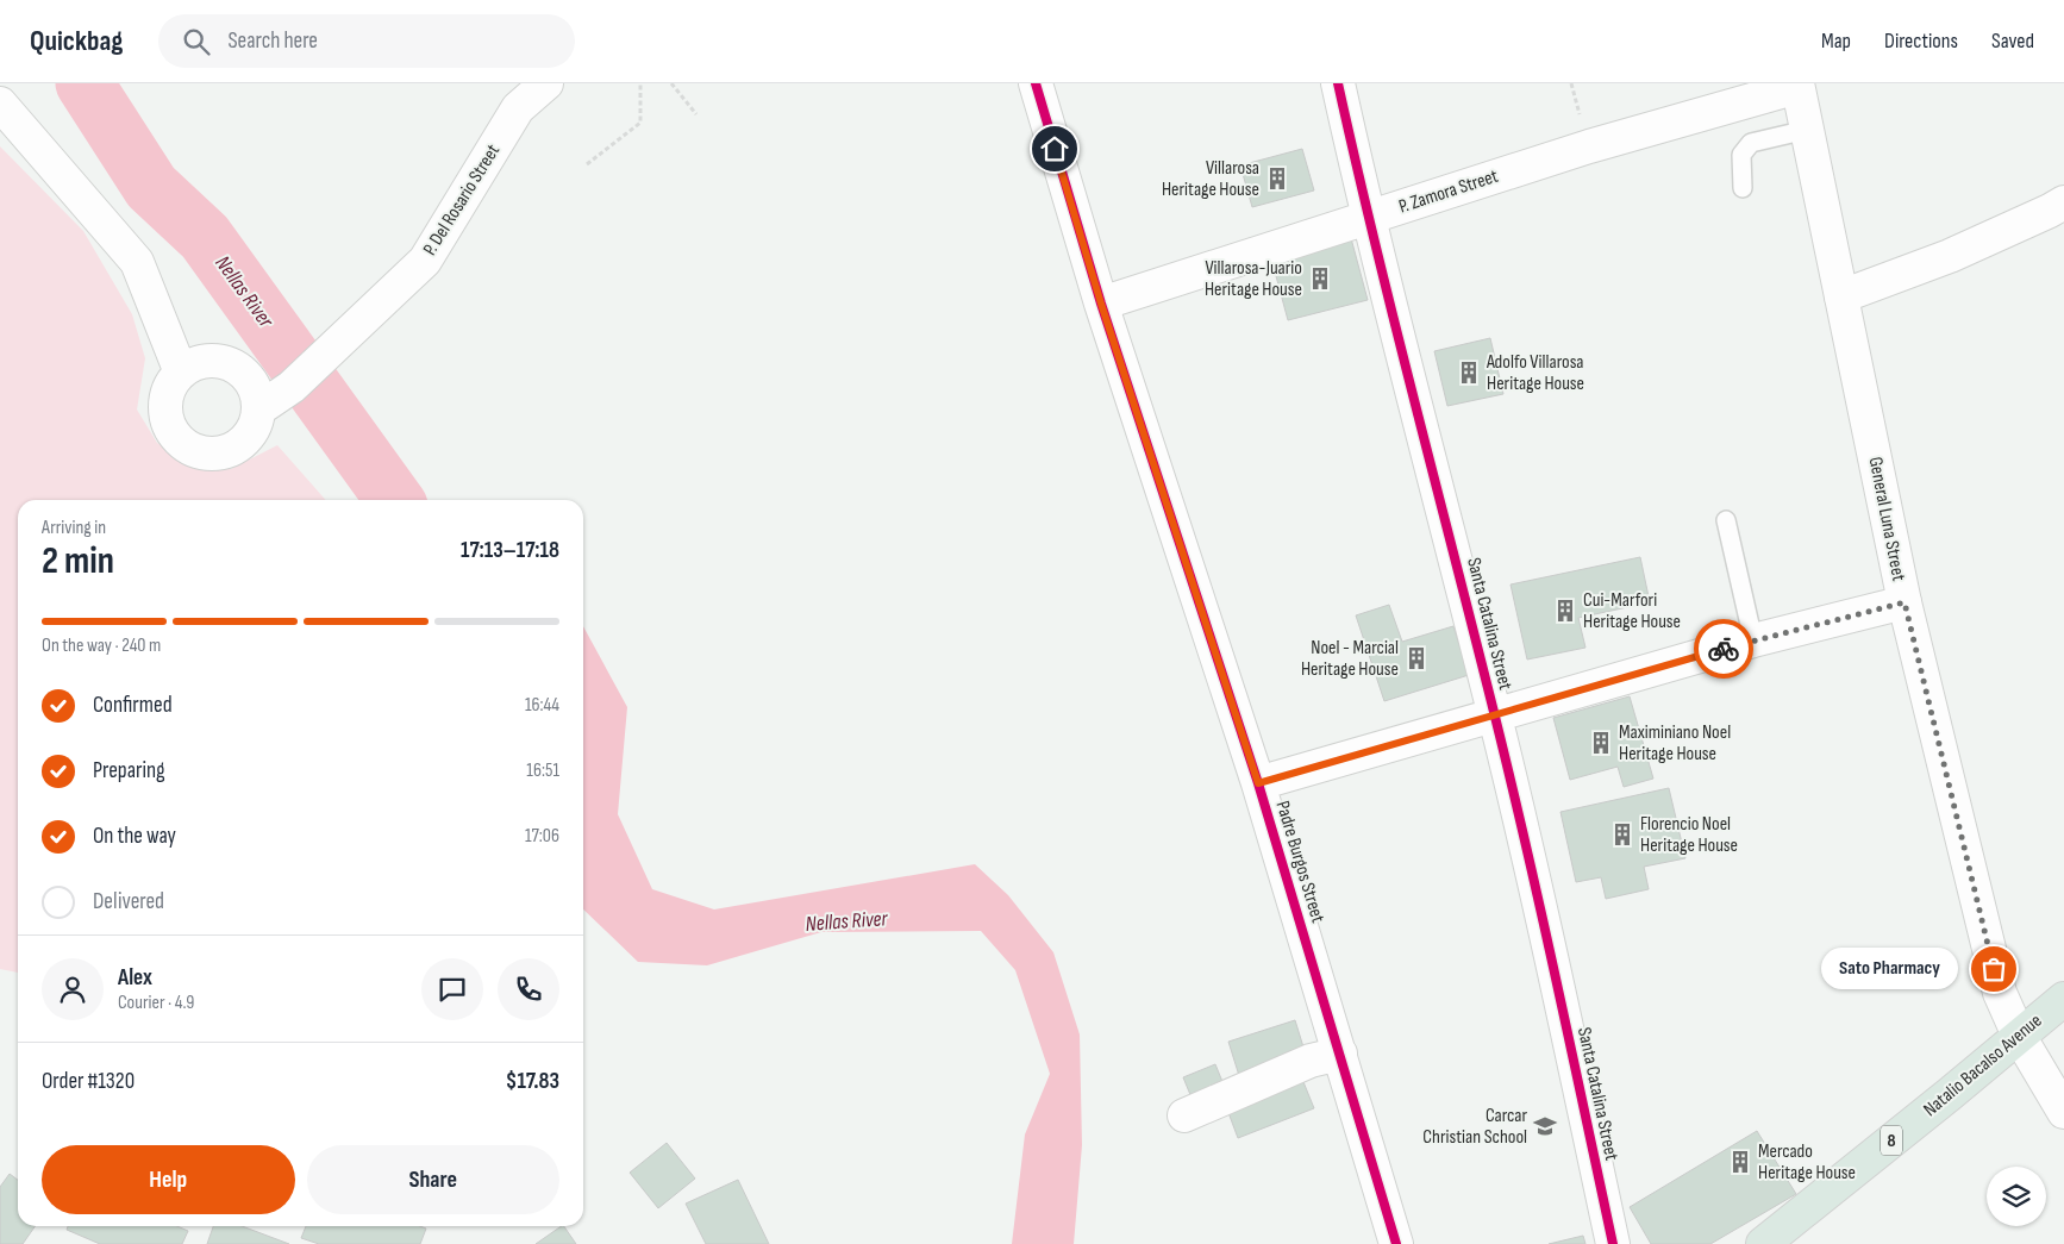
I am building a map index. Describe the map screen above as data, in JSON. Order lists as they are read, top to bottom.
{
  "streets": {
    "highway": ["Natalio Bacalso Avenue", "8"],
    "street": [
      "P. Zamora Street",
      "P. Del Rosario Street",
      "General Luna Street",
      "Santa Catalina Street",
      "Padre Burgos Street"
    ]
  },
  "crossings": [
    ["P. Zamora Street", "General Luna Street"],
    ["P. Zamora Street", "Santa Catalina Street"],
    ["P. Zamora Street", "Padre Burgos Street"],
    ["General Luna Street", "Natalio Bacalso Avenue"]
  ],
  "water": ["Nellas River"],
  "places": {
    "building": [
      "Villarosa Heritage House",
      "Villarosa-Juario Heritage House",
      "Adolfo Villarosa Heritage House",
      "Cui-Marfori Heritage House",
      "Noel - Marcial Heritage House",
      "Maximiniano Noel Heritage House",
      "Florencio Noel Heritage House",
      "Mercado Heritage House"
    ],
    "other": ["Sato Pharmacy"],
    "school or university": ["Carcar Christian School"]
  },
  "page": {
    "header": "Quickbag",
    "search": "Search here",
    "nav": ["Map", "Directions", "Saved"],
    "heading": ["2 min", "Arriving in", "17:13–17:18"],
    "panel": [
      "Alex",
      "Courier · 4.9",
      "Order #1320",
      "$17.83"
    ],
    "bar": "On the way · 240 m",
    "list": [
      ["Confirmed", "16:44"],
      ["Preparing", "16:51"],
      ["On the way", "17:06"],
      "Delivered"
    ],
    "bubble": "Sato Pharmacy",
    "buttons": ["Help", "Share"]
  }
}
